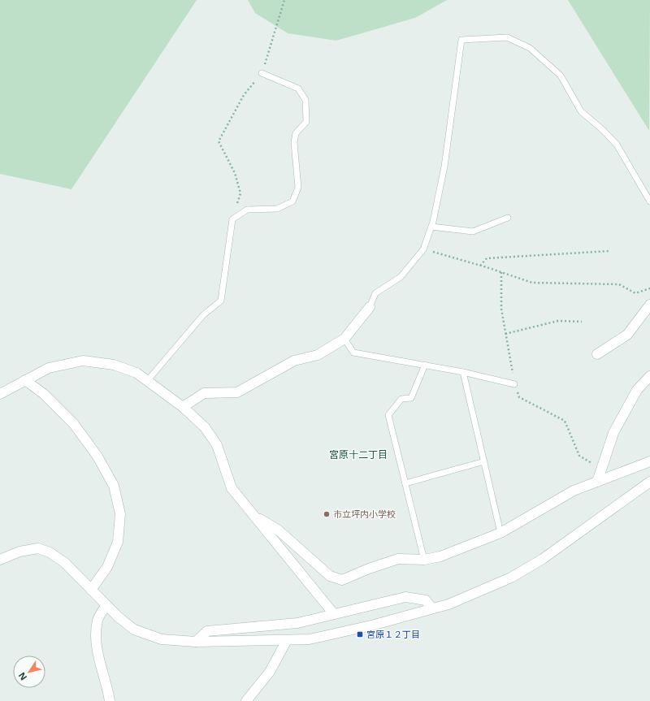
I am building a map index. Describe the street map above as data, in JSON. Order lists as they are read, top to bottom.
{
  "districts": ["宮原十二丁目"],
  "places": {
    "other": ["市立坪内小学校"],
    "transit": ["宮原１２丁目"]
  },
  "north": "bottom left"
}
